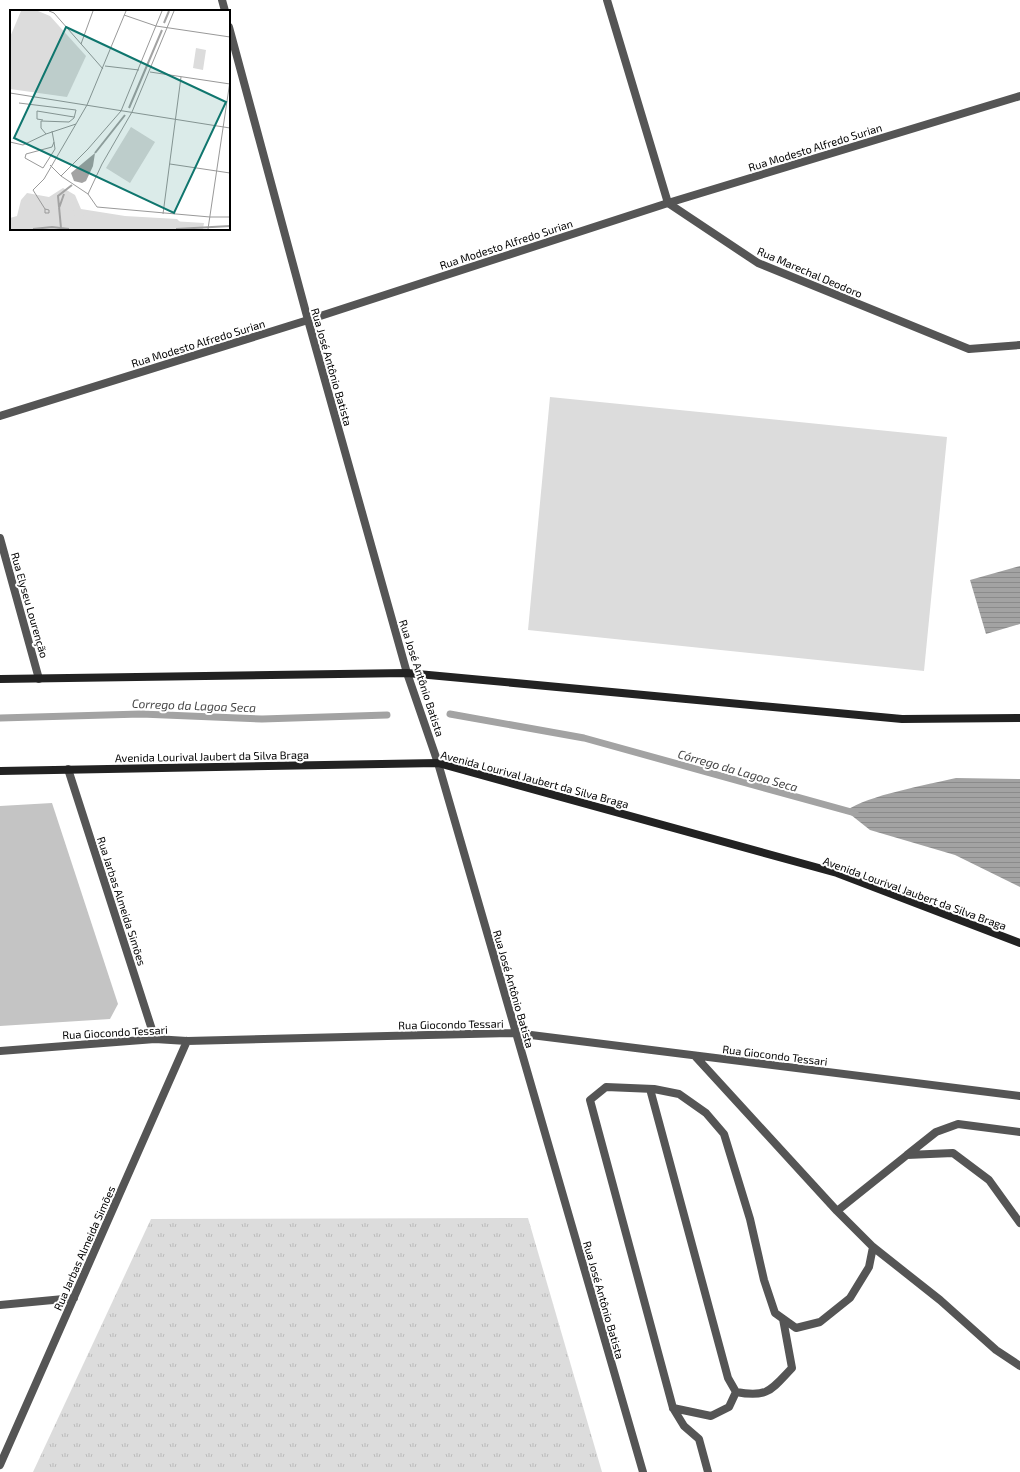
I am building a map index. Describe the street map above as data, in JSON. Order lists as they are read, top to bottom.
{
  "streets": {
    "street": [
      "Rua Modesto Alfredo Surian",
      "Rua Marechal Deodoro",
      "Rua José Antônio Batista",
      "Rua Elyseu Lourenção",
      "Avenida Lourival Jaubert da Silva Braga",
      "Rua Jarbas Almeida Simões",
      "Rua Giocondo Tessari"
    ]
  },
  "crossings": [
    ["Rua Modesto Alfredo Surian", "Rua Marechal Deodoro"],
    ["Rua Modesto Alfredo Surian", "Rua José Antônio Batista"],
    ["Rua José Antônio Batista", "Avenida Lourival Jaubert da Silva Braga"],
    ["Rua José Antônio Batista", "Rua Giocondo Tessari"],
    ["Avenida Lourival Jaubert da Silva Braga", "Rua Jarbas Almeida Simões"],
    ["Rua Jarbas Almeida Simões", "Rua Giocondo Tessari"]
  ],
  "water": ["Corrego da Lagoa Seca", "Córrego da Lagoa Seca"]
}
